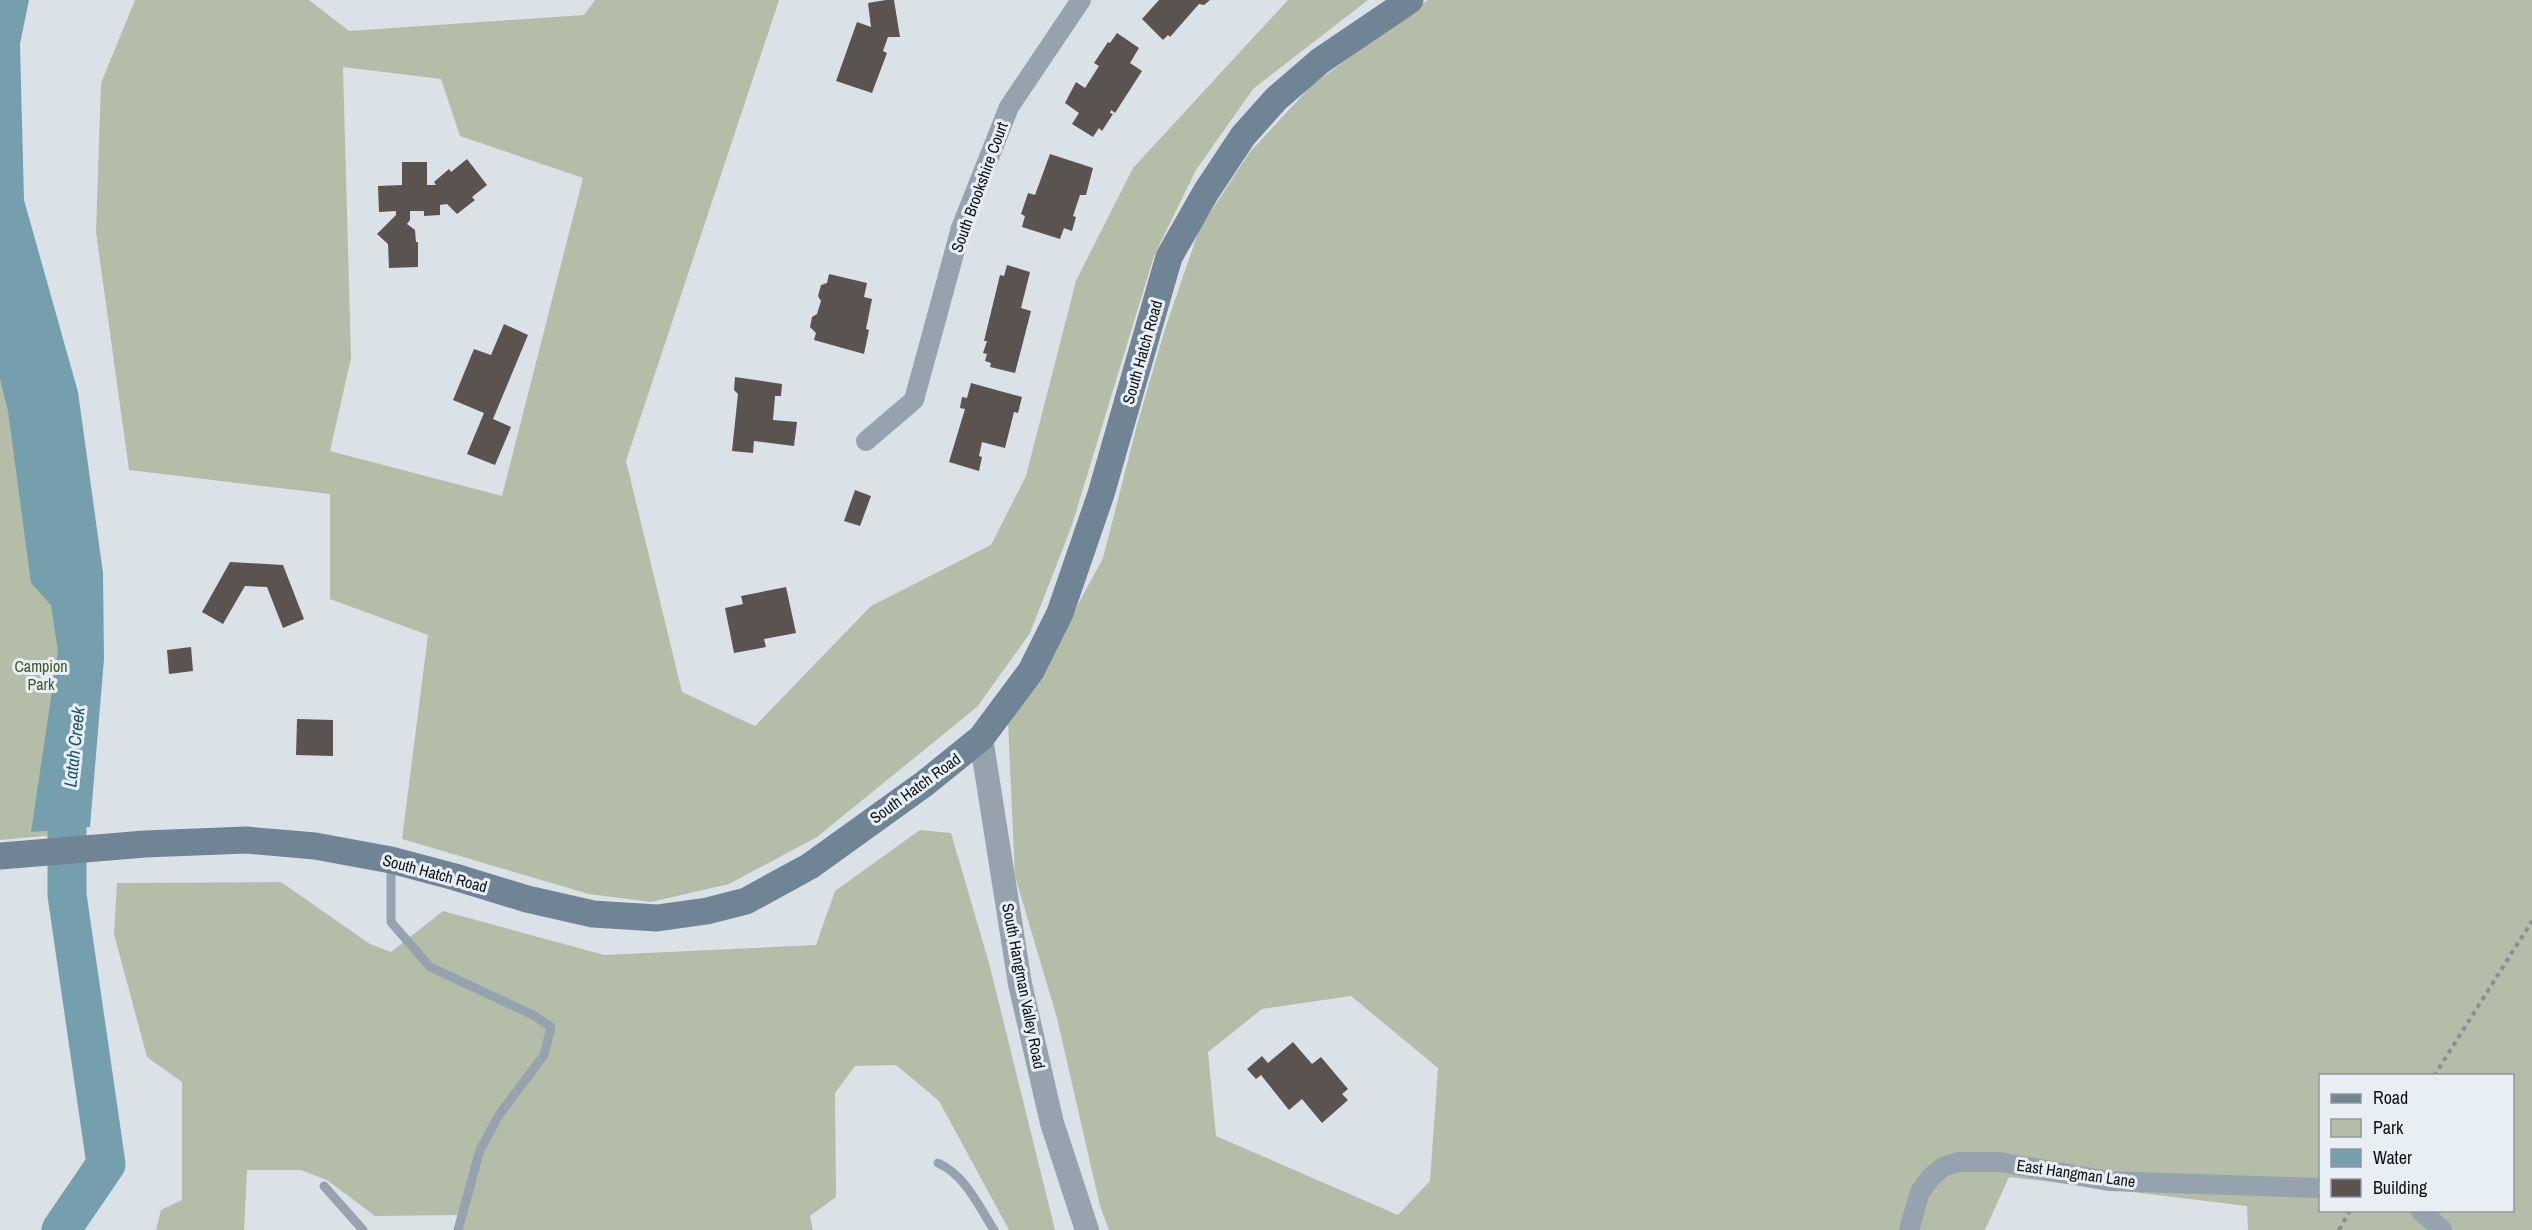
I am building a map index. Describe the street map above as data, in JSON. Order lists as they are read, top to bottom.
{
  "streets": {
    "main road": ["South Hatch Road"],
    "street": ["South Brookshire Court", "South Hangman Valley Road", "East Hangman Lane"]
  },
  "crossings": [
    ["South Hatch Road", "South Hangman Valley Road"]
  ],
  "water": ["Latah Creek"],
  "parks": ["Campion Park"],
  "legend": [
    "Road",
    "Park",
    "Water",
    "Building"
  ]
}
